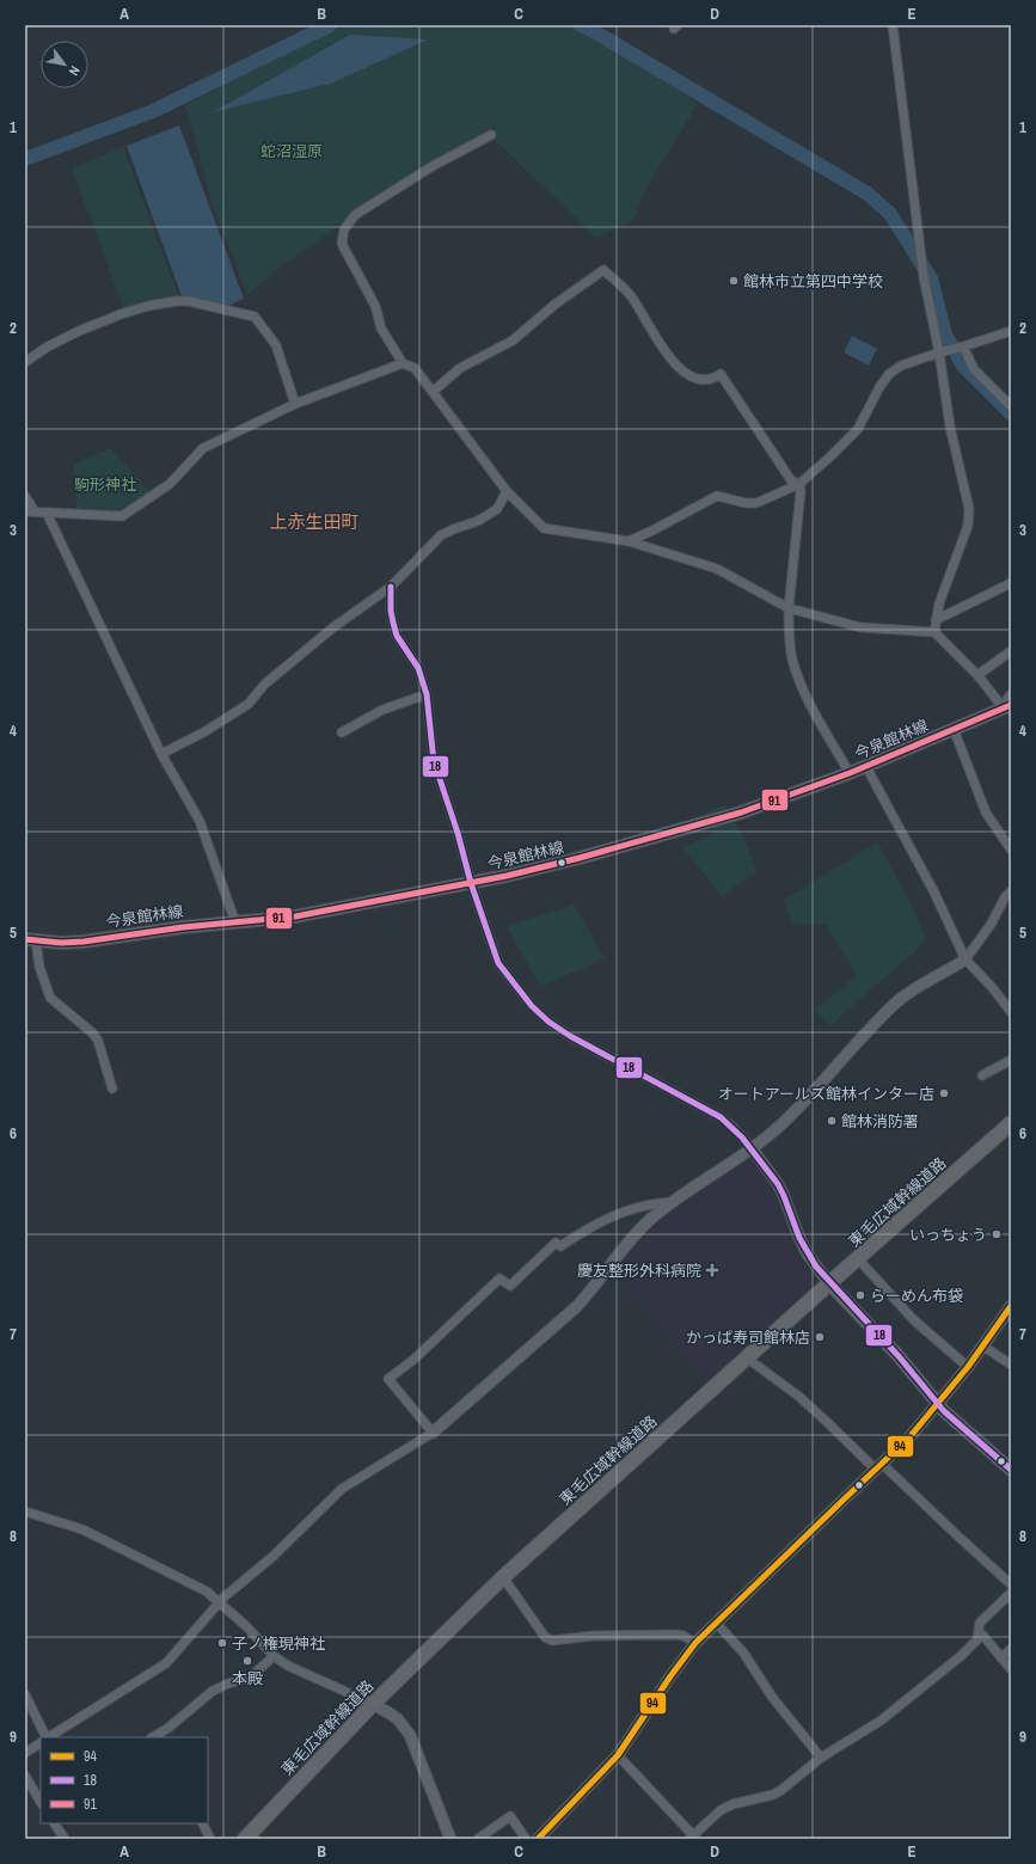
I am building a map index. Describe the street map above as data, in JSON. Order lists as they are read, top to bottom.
{
  "streets": {
    "highway": ["東毛広域幹線道路"],
    "main road": ["今泉館林線"]
  },
  "districts": ["上赤生田町"],
  "parks": ["蛇沼湿原", "駒形神社"],
  "places": {
    "other": [
      "館林市立第四中学校",
      "オートアールズ館林インター店",
      "館林消防署",
      "いっちょう",
      "らーめん布袋",
      "かっぱ寿司館林店",
      "子ノ権現神社",
      "本殿"
    ],
    "health": ["慶友整形外科病院"]
  },
  "lines": ["transit line 18", "transit line 91", "transit line 94"],
  "legend": ["94", "18", "91"],
  "north": "bottom right",
  "grid": {
    "columns": [
      "A",
      "B",
      "C",
      "D",
      "E"
    ],
    "rows": [
      "1",
      "2",
      "3",
      "4",
      "5",
      "6",
      "7",
      "8",
      "9"
    ]
  }
}
